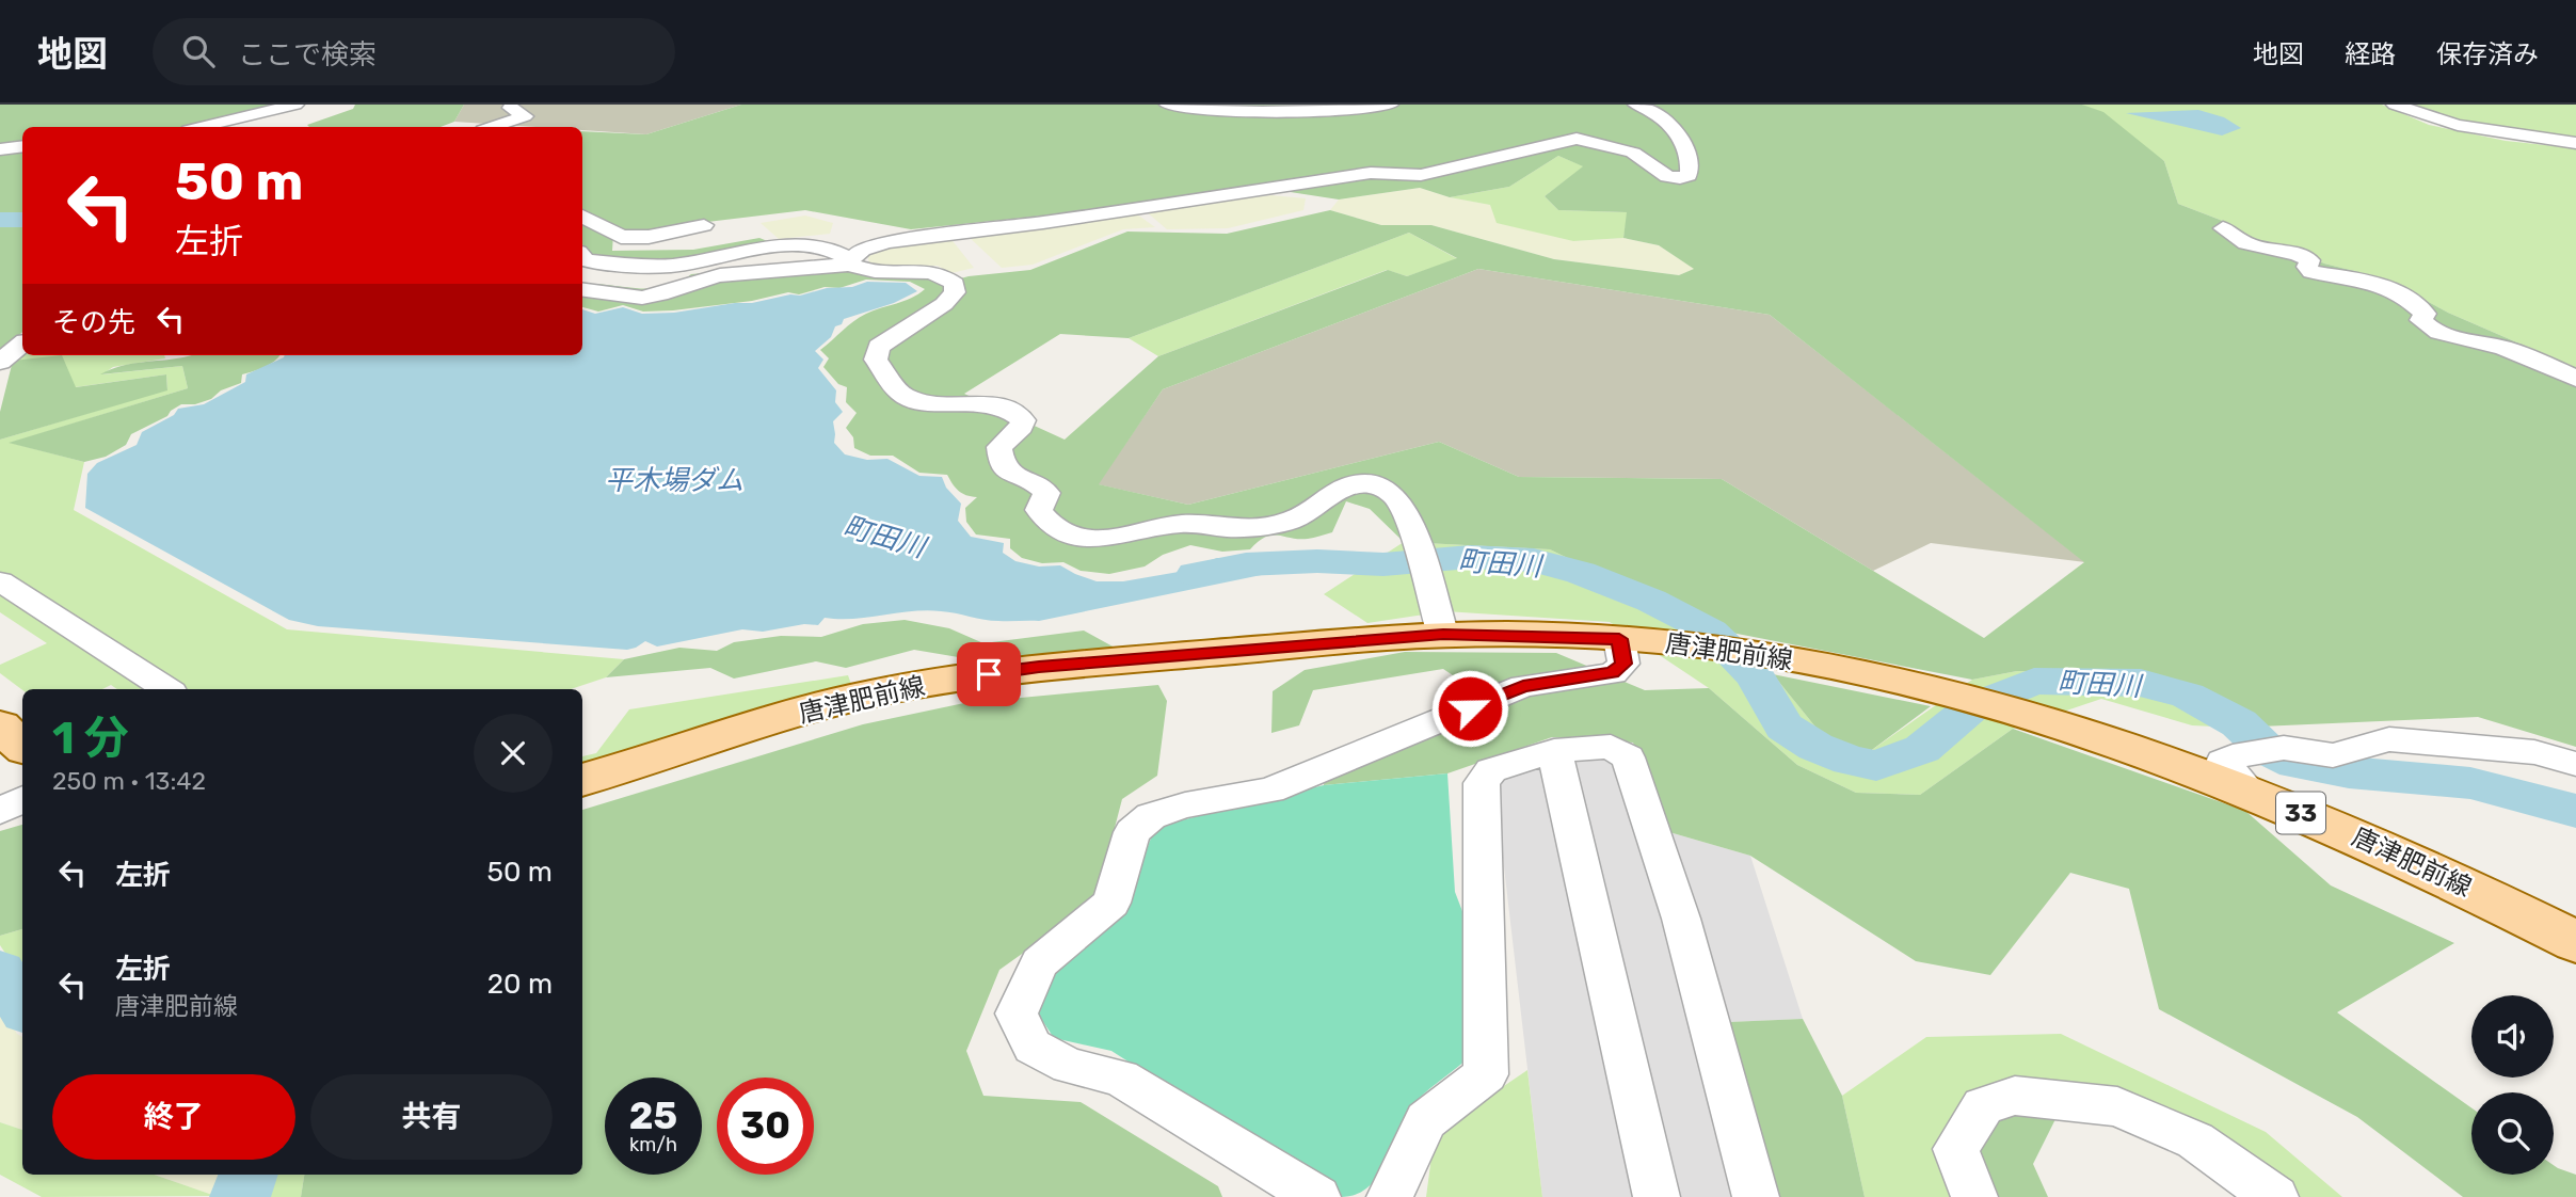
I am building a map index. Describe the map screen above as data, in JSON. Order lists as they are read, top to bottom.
{
  "streets": {
    "main road": ["唐津肥前線", "33"]
  },
  "water": ["平木場ダム", "町田川"],
  "page": {
    "header": "地図",
    "search": "ここで検索",
    "nav": ["地図", "経路", "保存済み"],
    "turn": ["50 m", "左折"],
    "then": "その先",
    "heading": ["1 分", "250 m · 13:42"],
    "list": [
      {
        "name": "左折",
        "value": "50 m"
      },
      {
        "name": "左折",
        "note": "唐津肥前線",
        "value": "20 m"
      }
    ],
    "buttons": ["終了", "共有"],
    "speed": "25 km/h",
    "limit": "30"
  }
}
